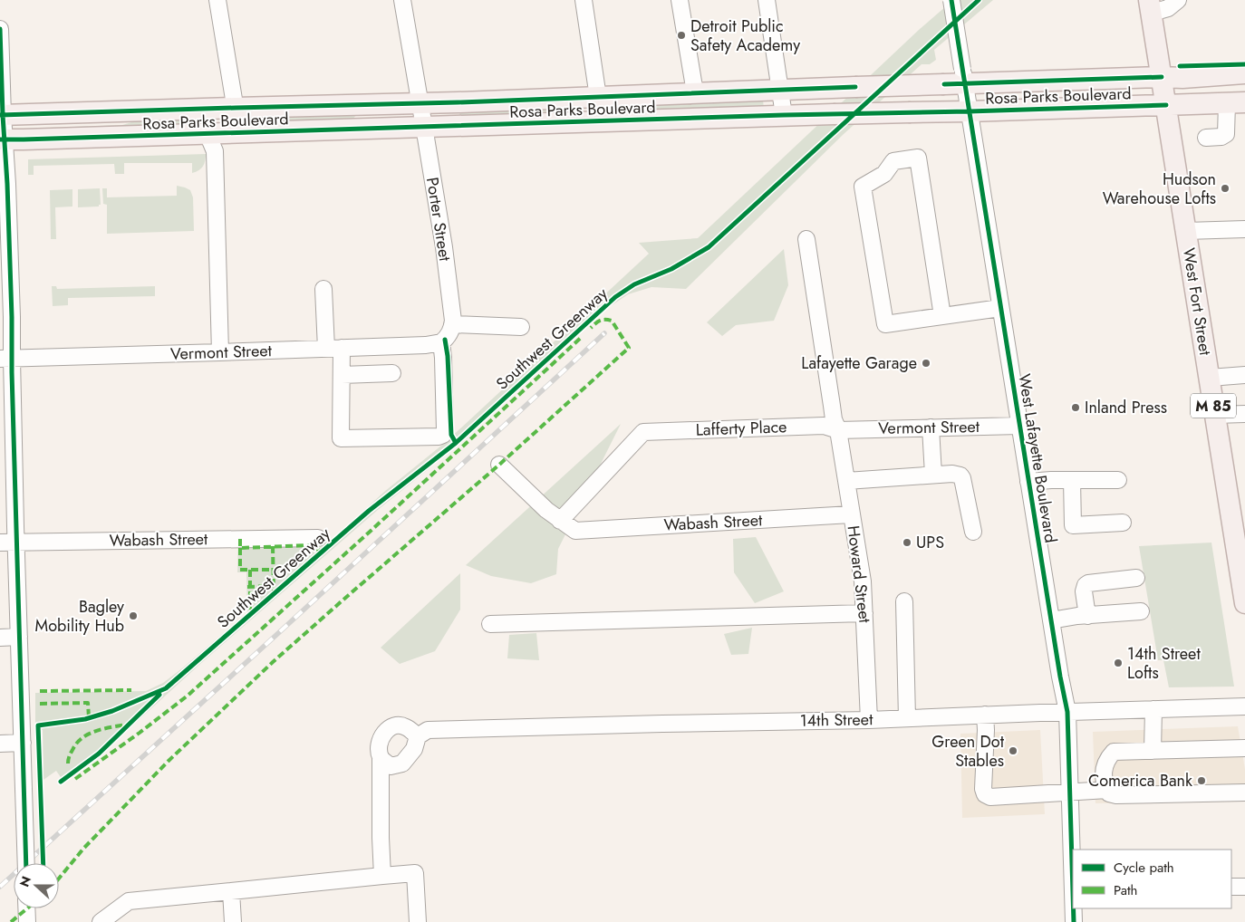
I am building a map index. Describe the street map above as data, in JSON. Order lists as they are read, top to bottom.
{
  "streets": {
    "main road": ["Rosa Parks Boulevard", "West Fort Street", "M 85"],
    "street": [
      "Porter Street",
      "Vermont Street",
      "Lafferty Place",
      "West Lafayette Boulevard",
      "Wabash Street",
      "Howard Street",
      "14th Street"
    ],
    "cycle path": ["Southwest Greenway"]
  },
  "crossings": [
    ["Rosa Parks Boulevard", "Porter Street"],
    ["Rosa Parks Boulevard", "West Fort Street"],
    ["Rosa Parks Boulevard", "West Lafayette Boulevard"],
    ["Vermont Street", "Lafferty Place"],
    ["Vermont Street", "West Lafayette Boulevard"],
    ["Vermont Street", "Howard Street"],
    ["Lafferty Place", "Wabash Street"],
    ["Lafferty Place", "Howard Street"],
    ["West Lafayette Boulevard", "14th Street"],
    ["Wabash Street", "Howard Street"],
    ["Howard Street", "14th Street"]
  ],
  "places": [
    "Detroit Public Safety Academy",
    "Hudson Warehouse Lofts",
    "Lafayette Garage",
    "Inland Press",
    "UPS",
    "Bagley Mobility Hub",
    "14th Street Lofts",
    "Green Dot Stables",
    "Comerica Bank"
  ],
  "legend": ["Cycle path", "Path"],
  "north": "left"
}
